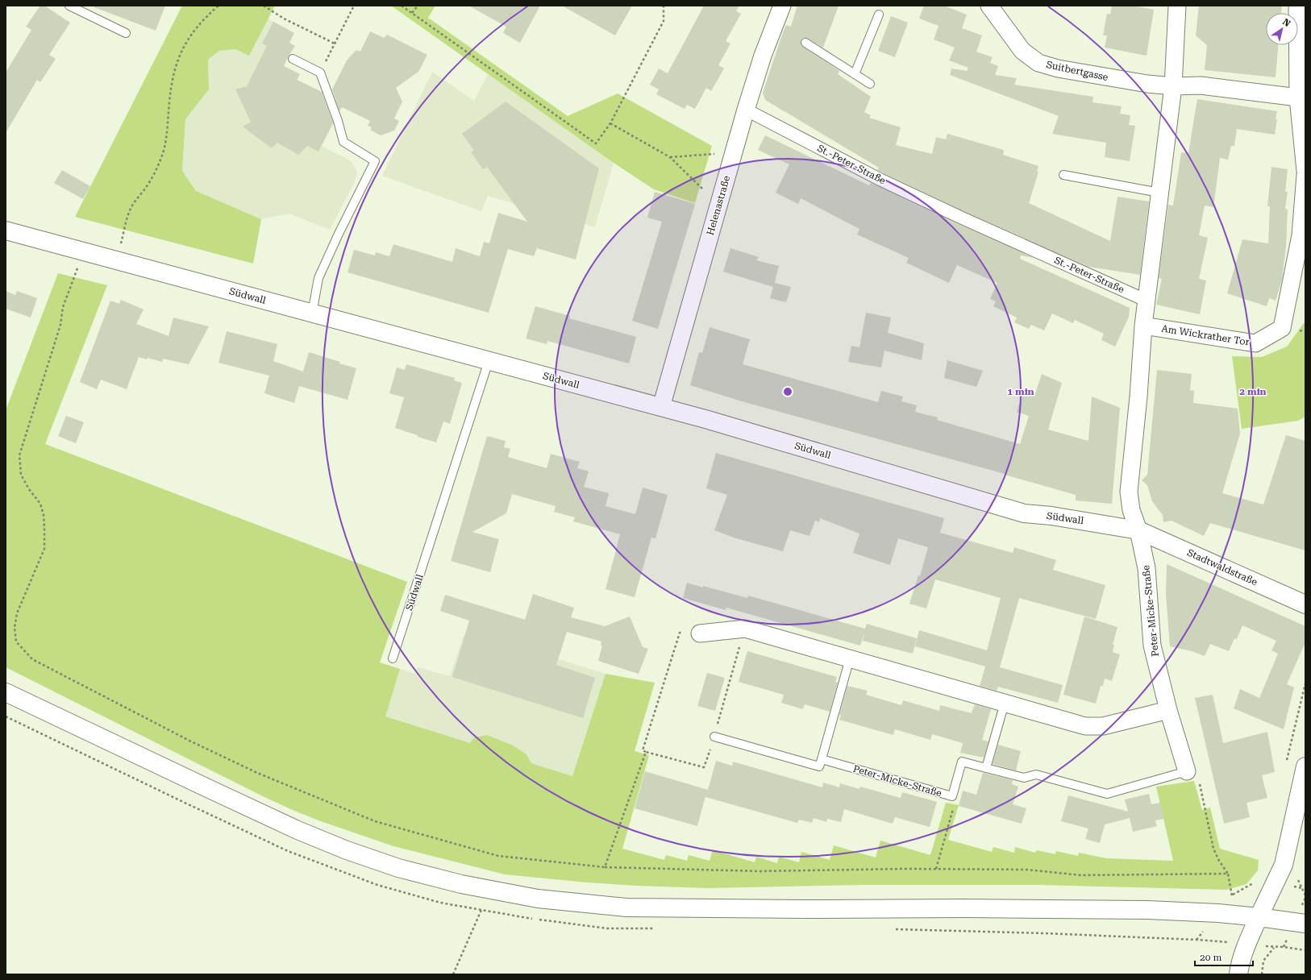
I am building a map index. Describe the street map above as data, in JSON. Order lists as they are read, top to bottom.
{
  "streets": {
    "street": [
      "Suitbertgasse",
      "St.-Peter-Straße",
      "Helenastraße",
      "Südwall",
      "Am Wickrather Tor",
      "Stadtwaldstraße",
      "Peter-Micke-Straße"
    ]
  },
  "crossings": [
    ["St.-Peter-Straße", "Helenastraße"],
    ["Helenastraße", "Südwall"],
    ["Südwall", "Stadtwaldstraße"],
    ["Südwall", "Peter-Micke-Straße"],
    ["Stadtwaldstraße", "Peter-Micke-Straße"]
  ],
  "scale_bar": "20 m",
  "north": "top right",
  "rings": ["1 min", "2 min"]
}
